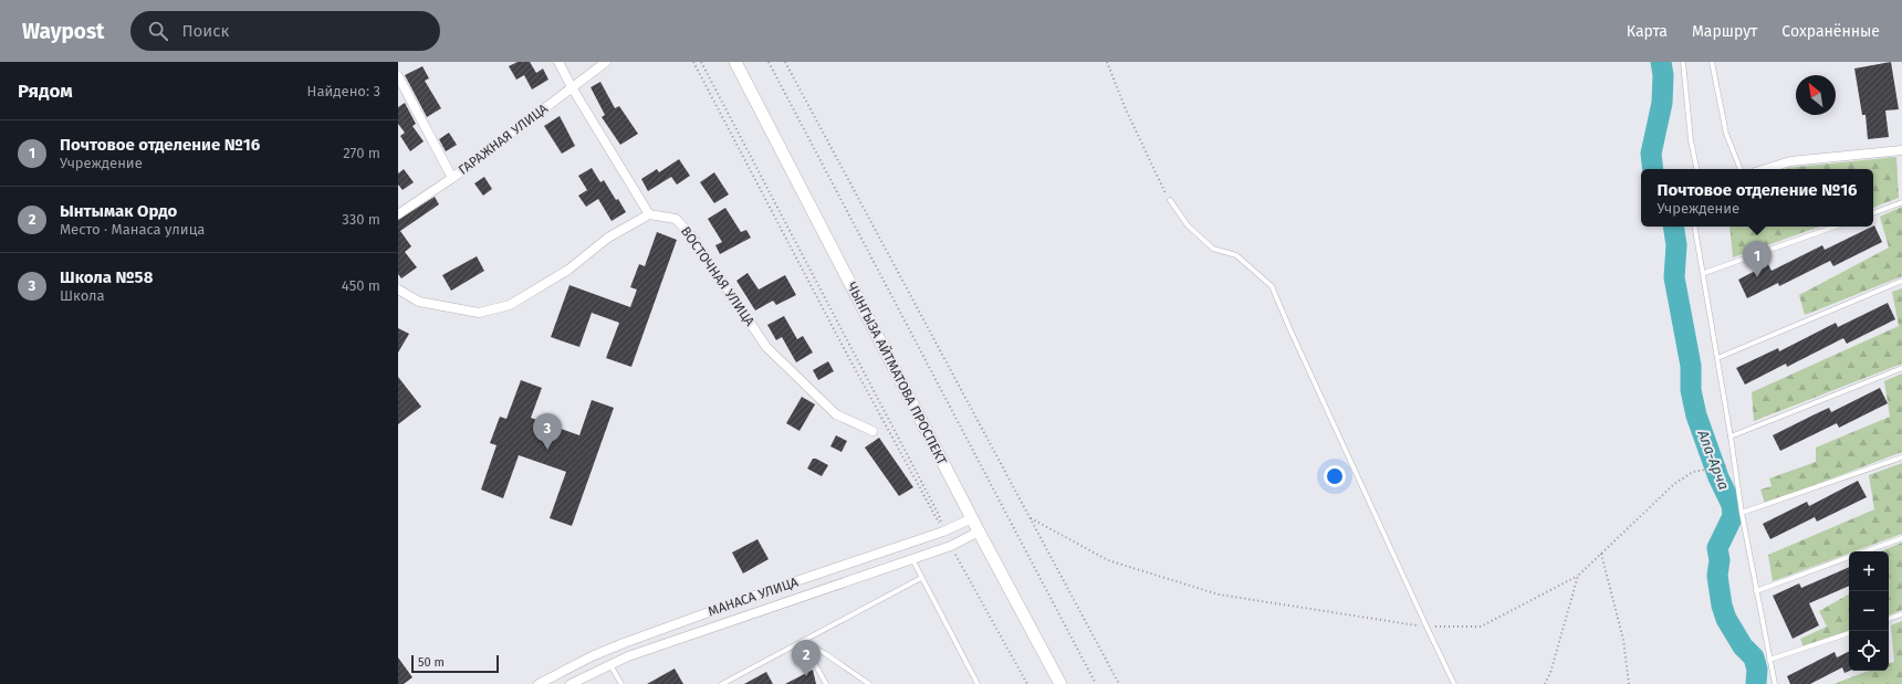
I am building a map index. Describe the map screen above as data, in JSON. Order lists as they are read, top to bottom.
{
  "streets": {
    "main road": ["ЧЫНГЫЗА АЙТМАТОВА ПРОСПЕКТ"],
    "street": ["ГАРАЖНАЯ УЛИЦА", "ВОСТОЧНАЯ УЛИЦА", "МАНАСА УЛИЦА"]
  },
  "crossings": [
    ["ЧЫНГЫЗА АЙТМАТОВА ПРОСПЕКТ", "МАНАСА УЛИЦА"]
  ],
  "water": ["Ала-Арча"],
  "scale_bar": "50 m",
  "north": "top left",
  "page": {
    "header": "Waypost",
    "search": "Поиск",
    "nav": ["Карта", "Маршрут", "Сохранённые"],
    "heading": ["Рядом", "Найдено: 3"],
    "list": [
      {
        "mark": "1",
        "name": "Почтовое отделение №16",
        "note": "Учреждение",
        "value": "270 m"
      },
      {
        "mark": "2",
        "name": "Ынтымак Ордо",
        "note": "Место · Манаса улица",
        "value": "330 m"
      },
      {
        "mark": "3",
        "name": "Школа №58",
        "note": "Школа",
        "value": "450 m"
      }
    ],
    "popup": ["Почтовое отделение №16", "Учреждение"],
    "pins": ["1", "3", "2"],
    "map_buttons": ["+", "−"],
    "scale": "50 m"
  }
}
